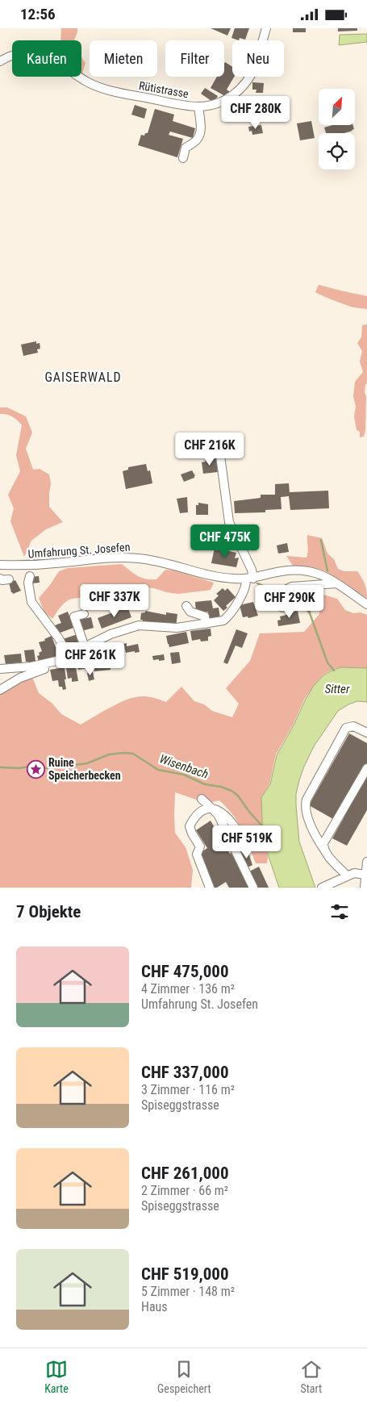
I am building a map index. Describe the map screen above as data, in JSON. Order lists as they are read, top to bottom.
{
  "streets": {
    "street": ["Rütistrasse", "Umfahrung St. Josefen"]
  },
  "districts": ["GAISERWALD"],
  "water": ["Sitter", "Wisenbach"],
  "places": {
    "place": ["Ruine Speicherbecken"]
  },
  "north": "top right",
  "page": {
    "status": "12:56",
    "chip": [
      "Kaufen",
      "Mieten",
      "Filter",
      "Neu"
    ],
    "price": [
      "CHF 280K",
      "CHF 216K",
      "CHF 475K",
      "CHF 337K",
      "CHF 290K",
      "CHF 261K",
      "CHF 519K"
    ],
    "heading": "7 Objekte",
    "list": [
      {
        "name": "CHF 475,000",
        "note": "4 Zimmer · 136 m² · Umfahrung St. Josefen"
      },
      {
        "name": "CHF 337,000",
        "note": "3 Zimmer · 116 m² · Spiseggstrasse"
      },
      {
        "name": "CHF 261,000",
        "note": "2 Zimmer · 66 m² · Spiseggstrasse"
      },
      {
        "name": "CHF 519,000",
        "note": "5 Zimmer · 148 m² · Haus"
      }
    ],
    "tabs": ["Karte", "Gespeichert", "Start"]
  }
}
